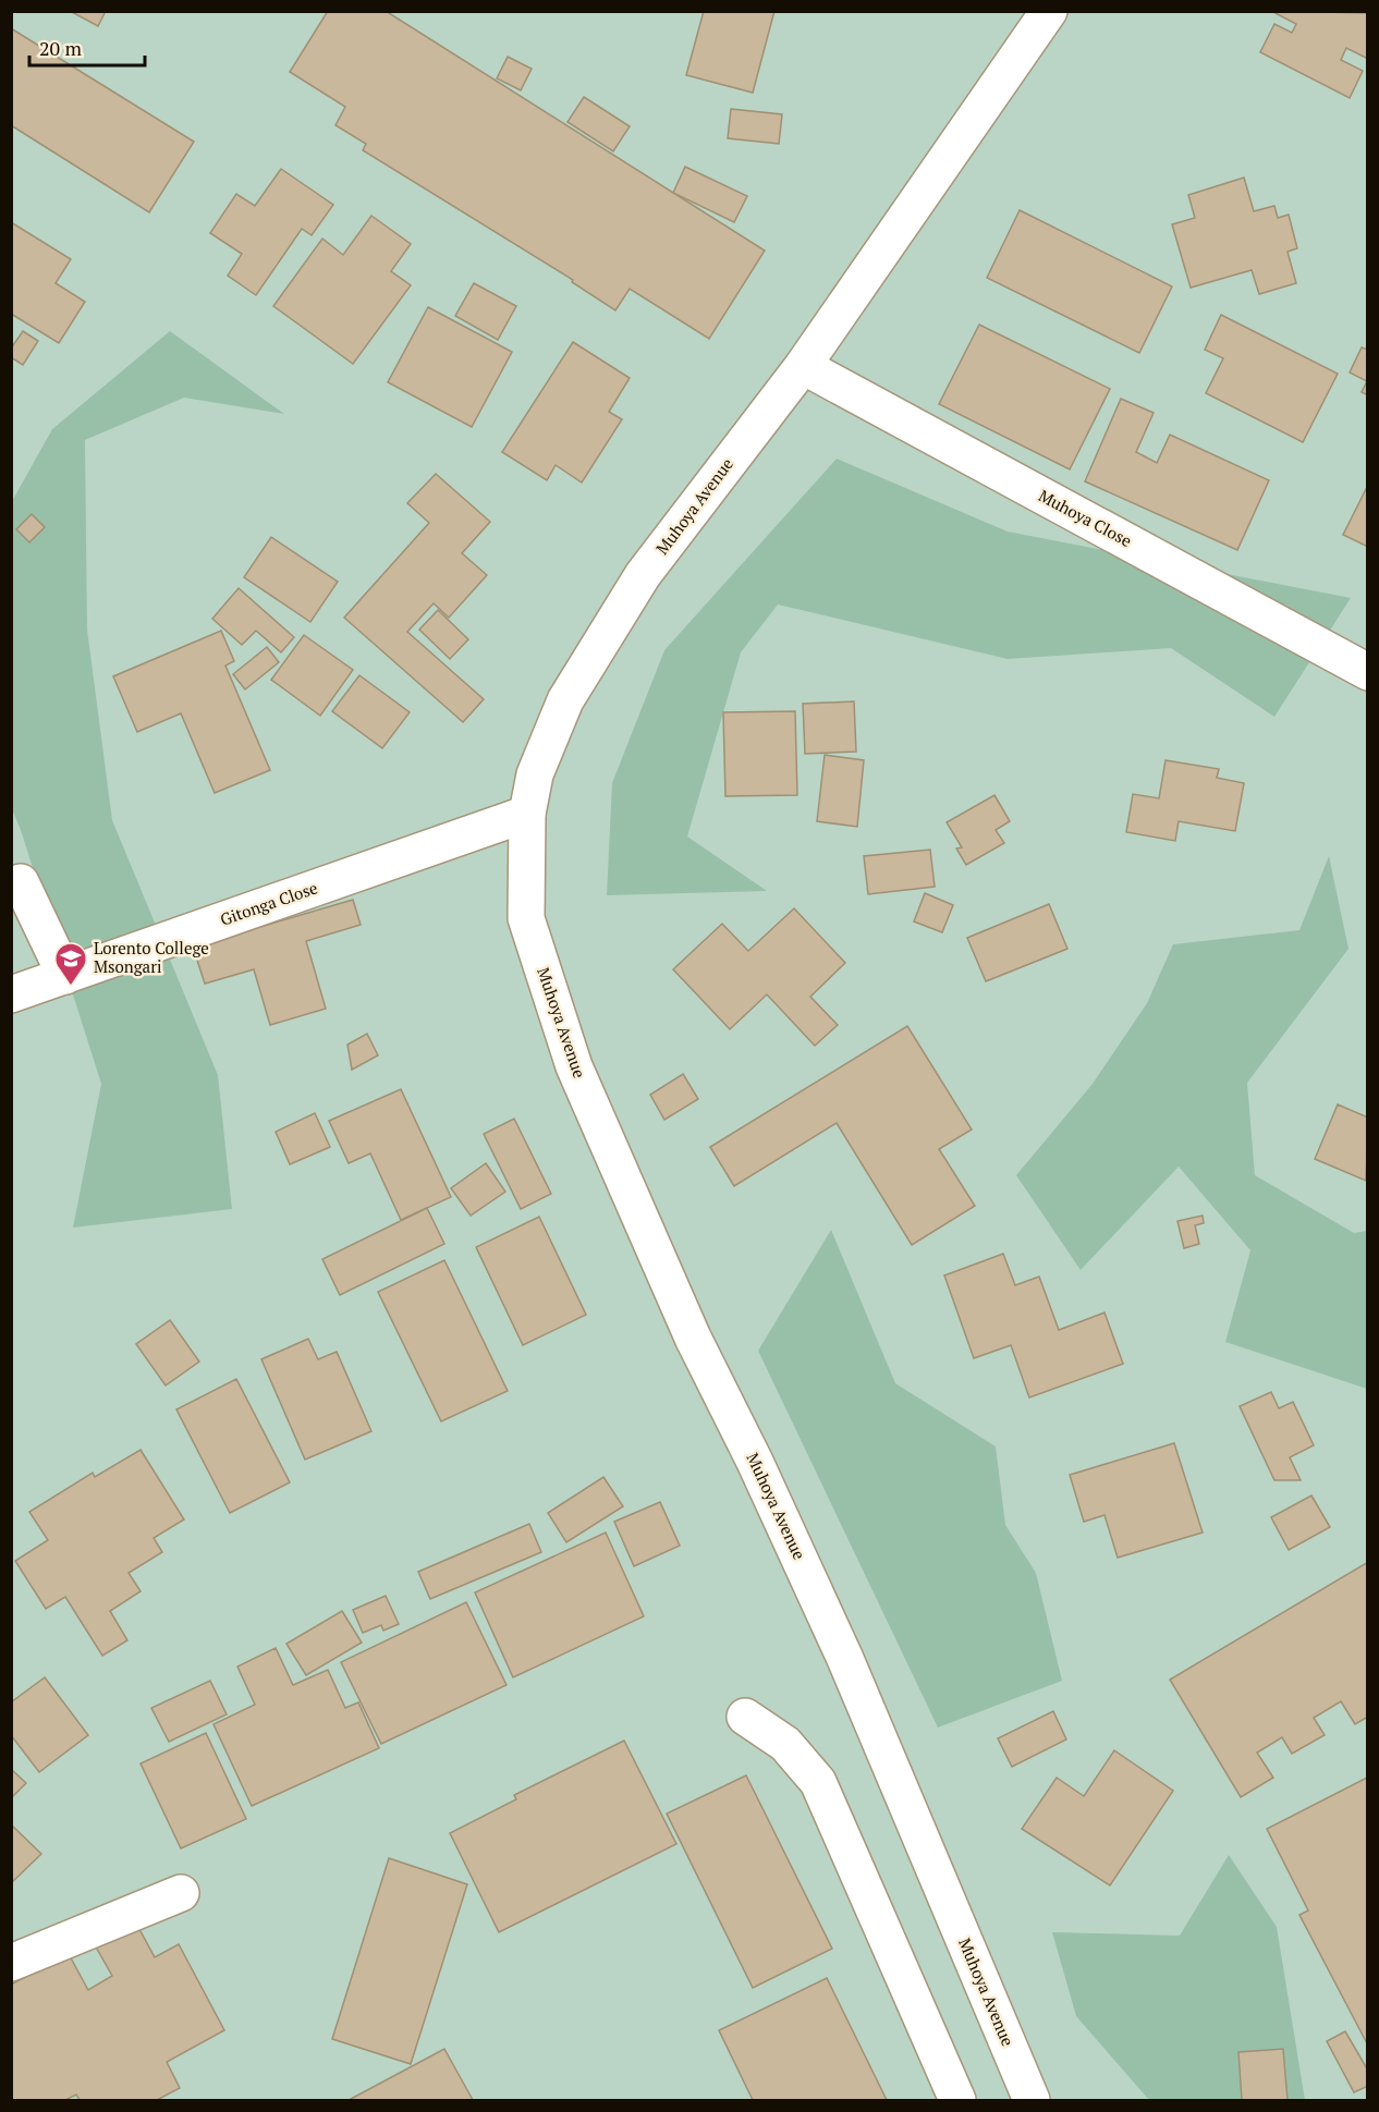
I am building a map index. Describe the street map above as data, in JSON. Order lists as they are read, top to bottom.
{
  "streets": {
    "street": ["Muhoya Avenue", "Muhoya Close", "Gitonga Close"]
  },
  "crossings": [
    ["Muhoya Avenue", "Muhoya Close"],
    ["Muhoya Avenue", "Gitonga Close"]
  ],
  "places": {
    "school or university": ["Lorento College Msongari"]
  },
  "scale_bar": "20 m"
}
